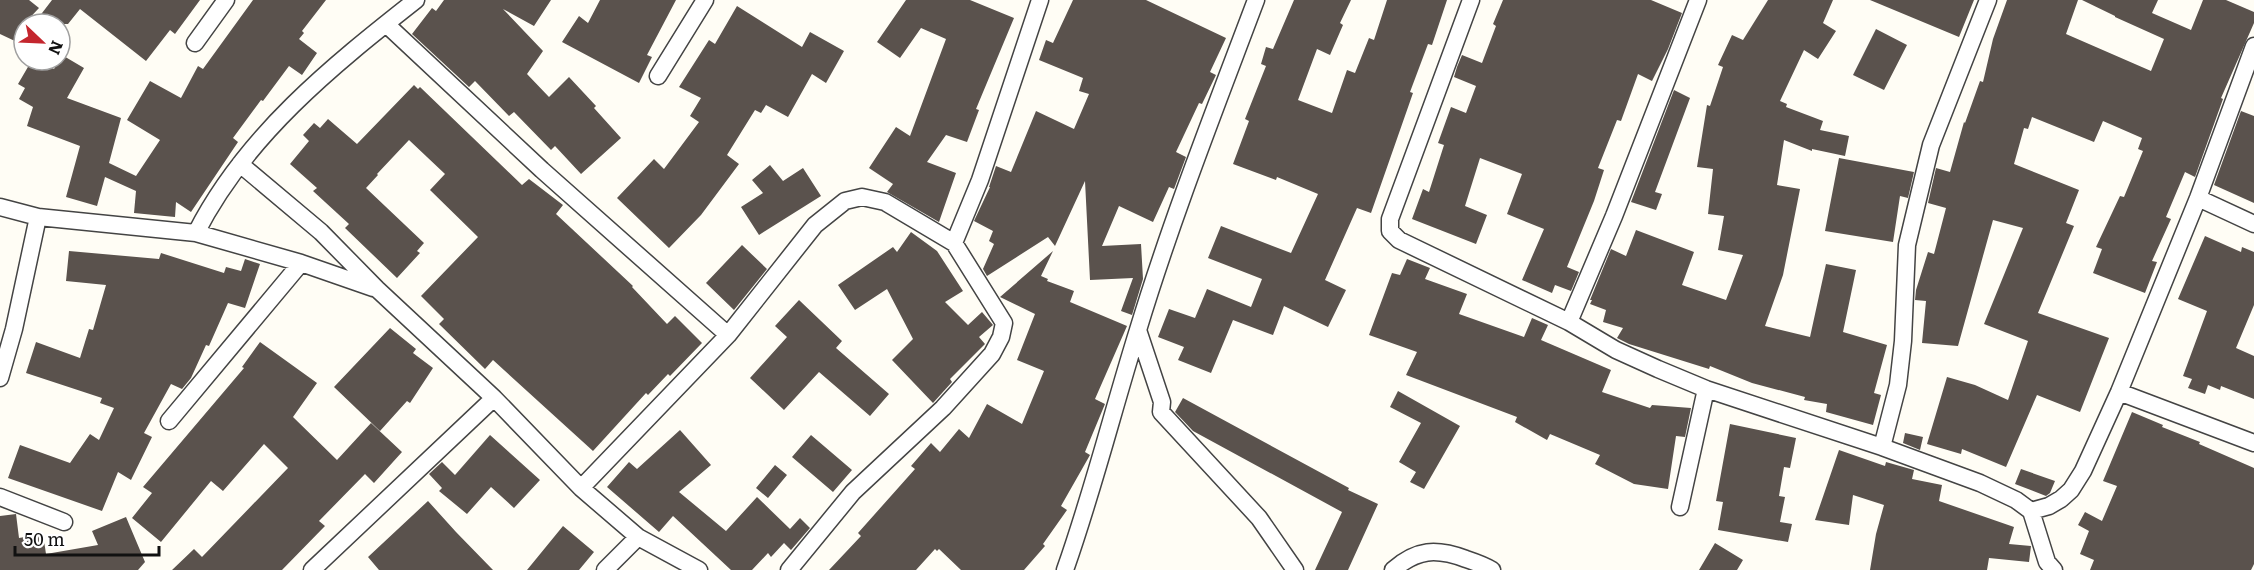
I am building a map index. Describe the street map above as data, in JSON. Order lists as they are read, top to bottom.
{
  "scale_bar": "50 m",
  "north": "bottom right"
}
